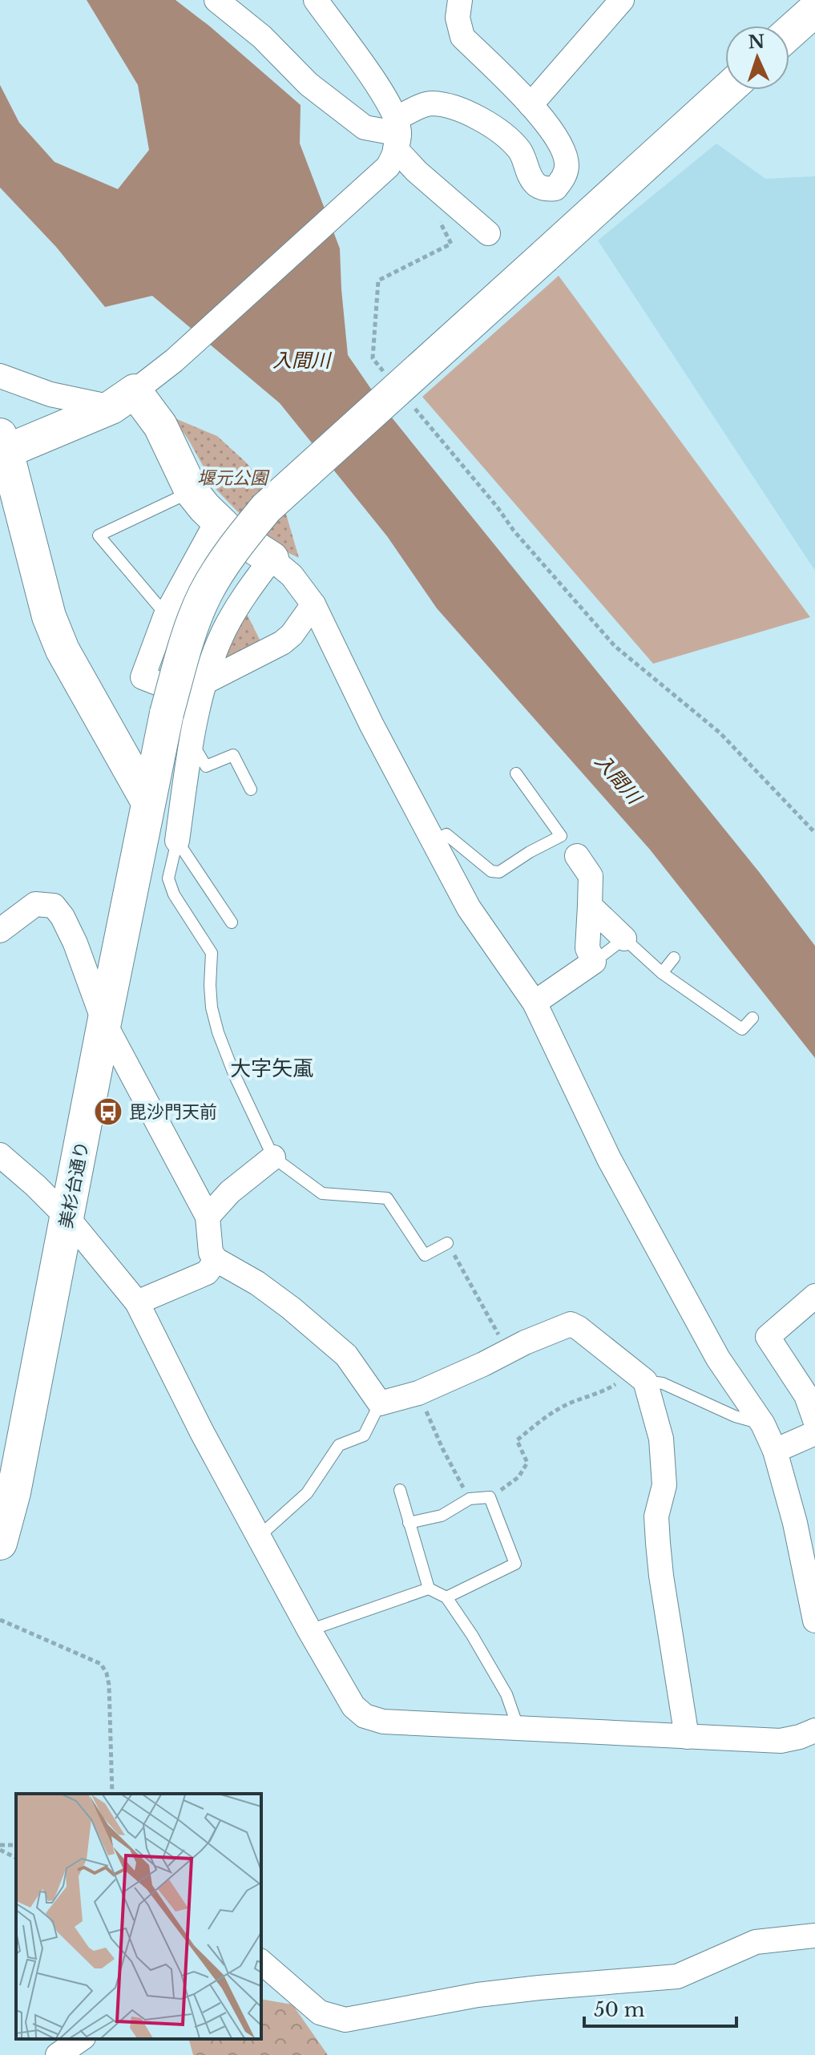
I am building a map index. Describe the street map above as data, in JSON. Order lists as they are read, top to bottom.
{
  "streets": {
    "street": ["美杉台通り"]
  },
  "districts": ["大字矢颪"],
  "water": ["入間川"],
  "parks": ["堰元公園"],
  "places": {
    "bus stop": ["毘沙門天前"]
  },
  "scale_bar": "50 m",
  "north": "top"
}
